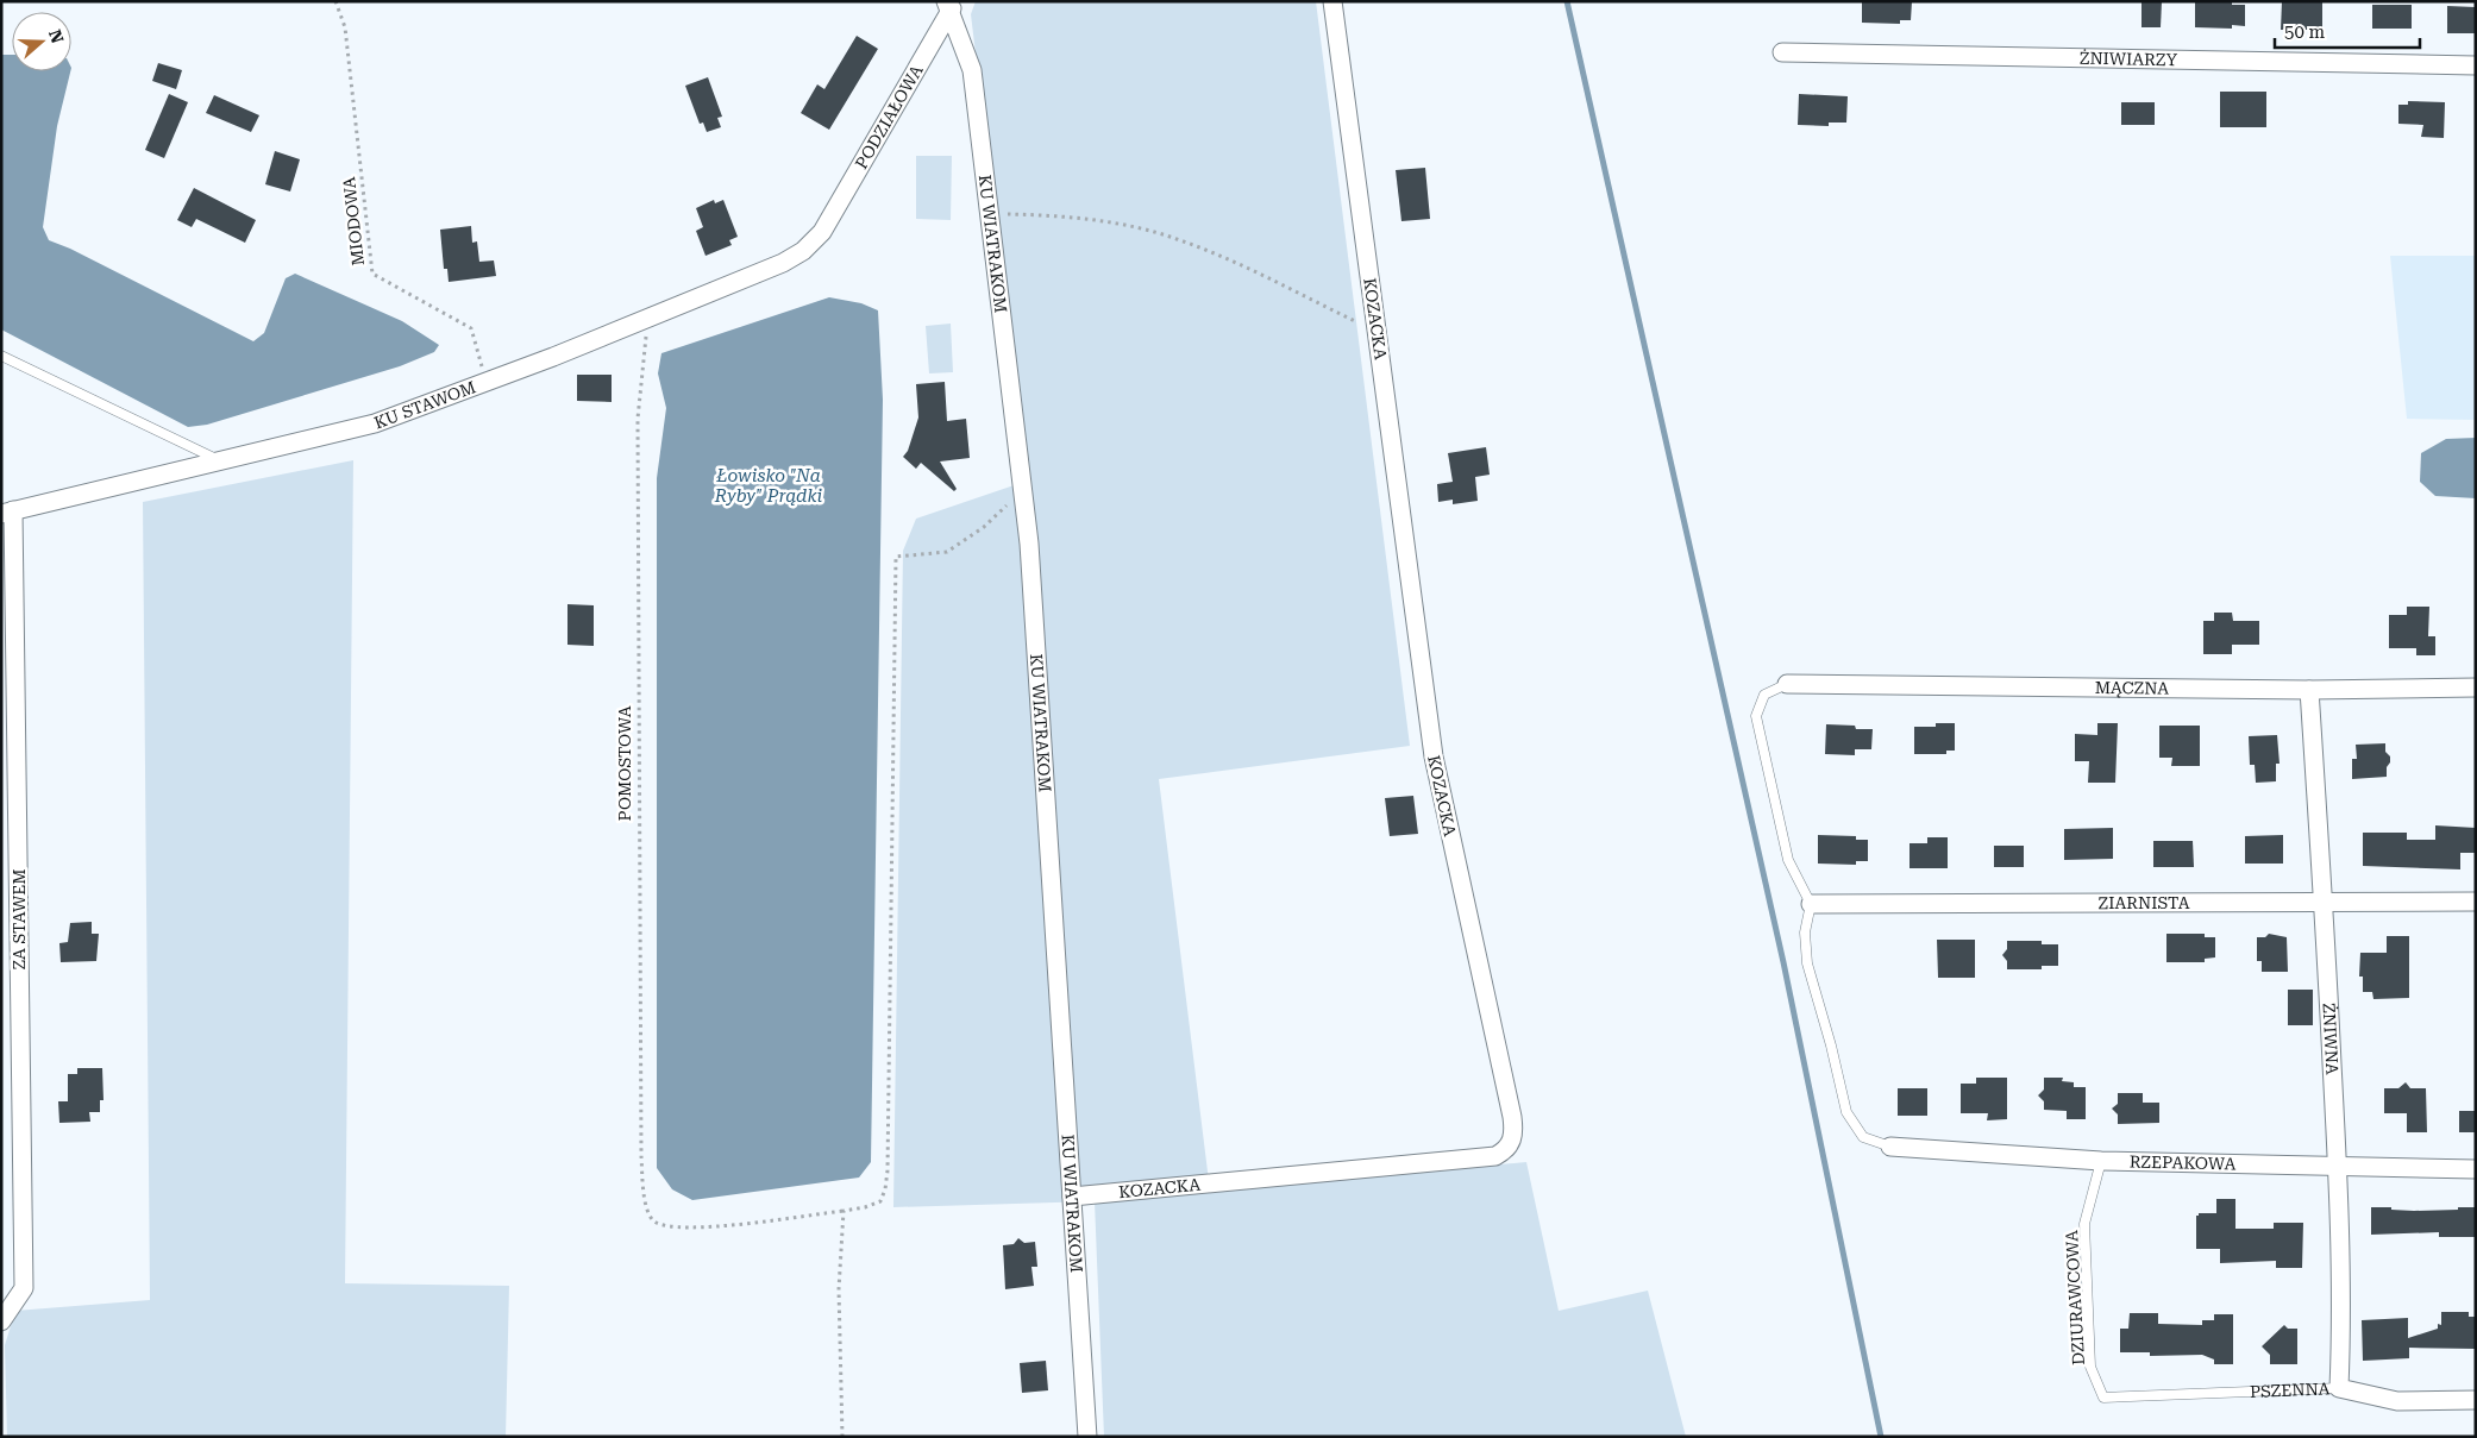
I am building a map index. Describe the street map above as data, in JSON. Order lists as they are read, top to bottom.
{
  "streets": {
    "street": [
      "ŻNIWIARZY",
      "PODZIAŁOWA",
      "KU WIATRAKOM",
      "KOZACKA",
      "KU STAWOM",
      "MĄCZNA",
      "ZIARNISTA",
      "ZA STAWEM",
      "ŻNIWNA",
      "RZEPAKOWA",
      "PSZENNA"
    ],
    "lane": ["DZIURAWCOWA"],
    "path": ["MIODOWA", "POMOSTOWA"]
  },
  "crossings": [
    ["PODZIAŁOWA", "KU WIATRAKOM"],
    ["PODZIAŁOWA", "KU STAWOM"],
    ["MIODOWA", "KU STAWOM"],
    ["KU WIATRAKOM", "KOZACKA"],
    ["KU STAWOM", "POMOSTOWA"],
    ["KU STAWOM", "ZA STAWEM"],
    ["MĄCZNA", "ŻNIWNA"],
    ["ZIARNISTA", "ŻNIWNA"],
    ["ŻNIWNA", "RZEPAKOWA"],
    ["ŻNIWNA", "PSZENNA"],
    ["RZEPAKOWA", "DZIURAWCOWA"],
    ["DZIURAWCOWA", "PSZENNA"]
  ],
  "water": ["Łowisko \"Na Ryby\" Prądki"],
  "scale_bar": "50 m",
  "north": "right"
}
